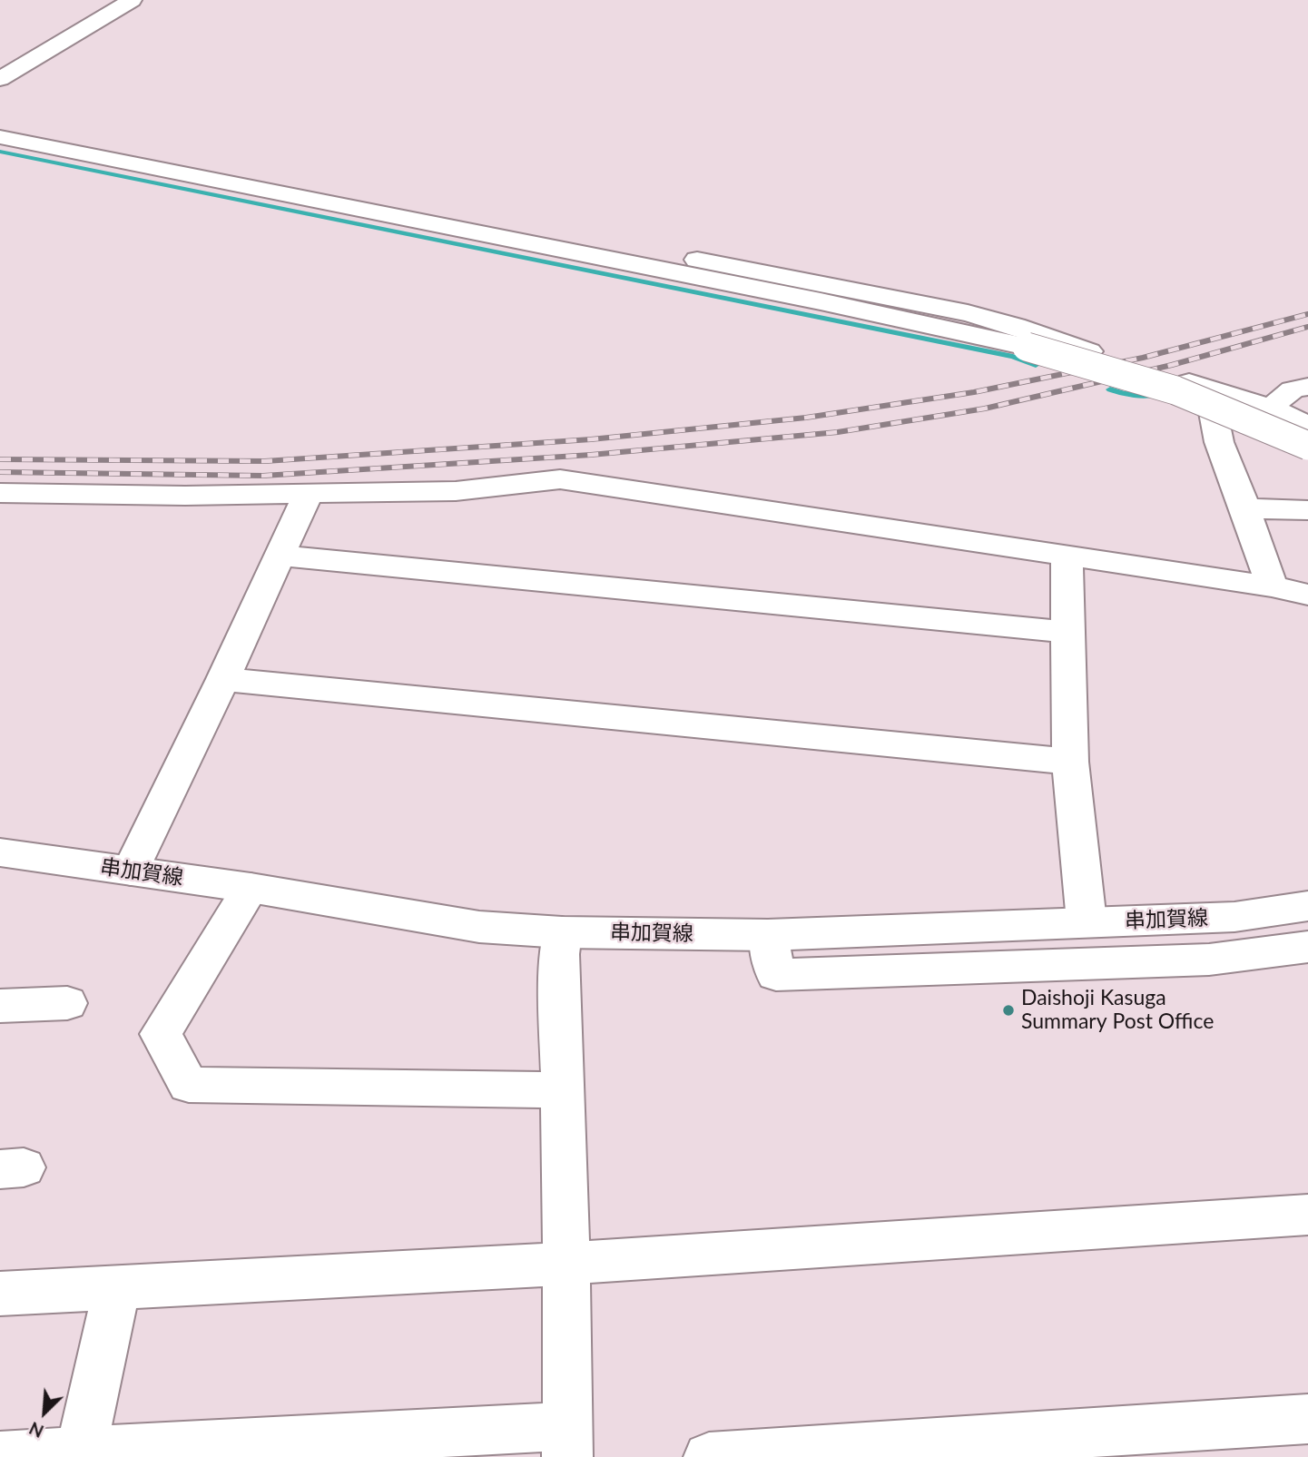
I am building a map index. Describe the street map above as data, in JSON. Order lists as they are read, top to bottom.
{
  "streets": {
    "street": ["串加賀線"]
  },
  "places": ["Daishoji Kasuga Summary Post Office"],
  "north": "bottom left"
}
